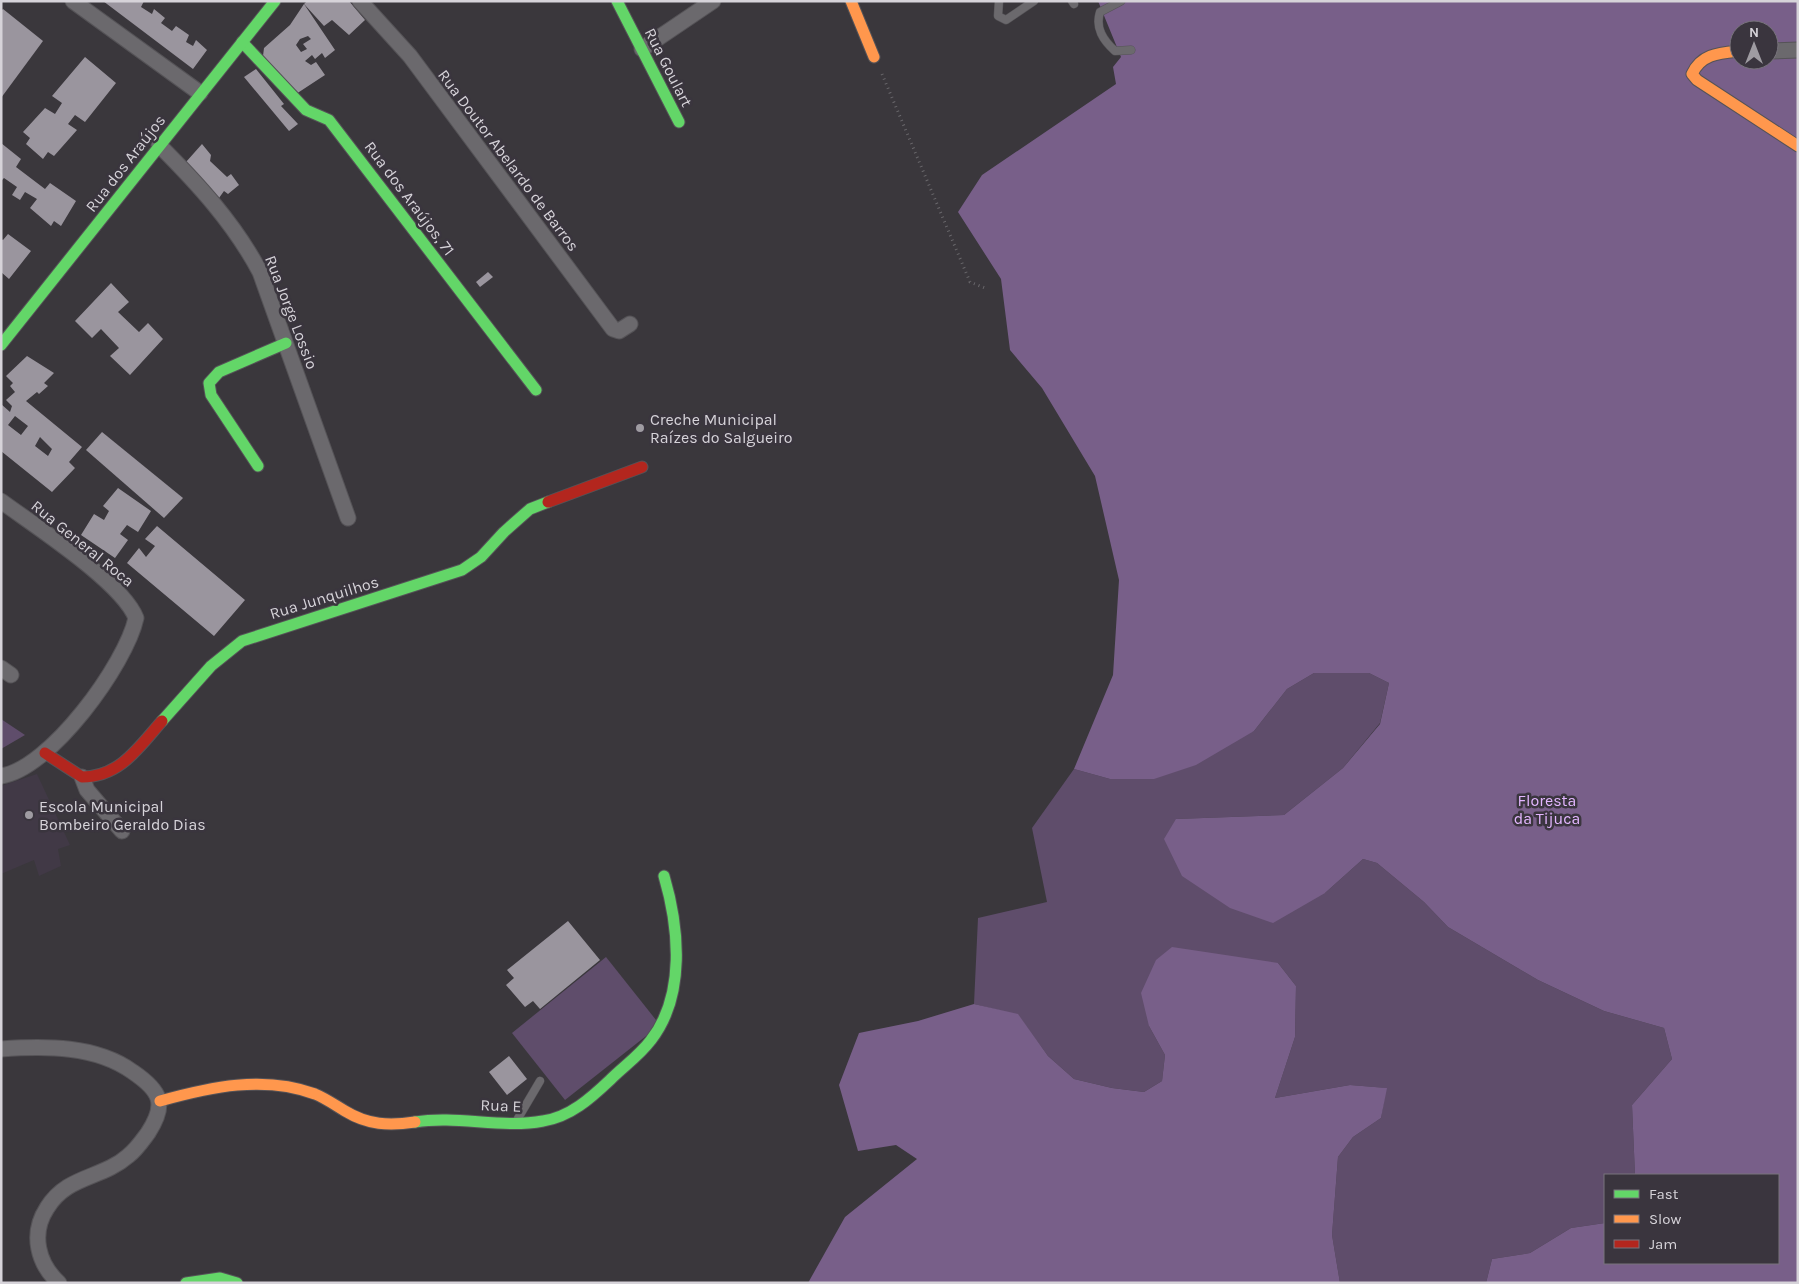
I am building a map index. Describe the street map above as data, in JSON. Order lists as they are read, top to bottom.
{
  "streets": {
    "street": [
      "Rua Goulart",
      "Rua Doutor Abelardo de Barros",
      "Rua dos Araújos",
      "Rua dos Araújos, 71",
      "Rua Jorge Lossio",
      "Rua General Roca",
      "Rua Junquilhos",
      "Rua E"
    ]
  },
  "crossings": [
    ["Rua dos Araújos", "Rua dos Araújos, 71"],
    ["Rua dos Araújos", "Rua Jorge Lossio"]
  ],
  "parks": ["Floresta da Tijuca"],
  "places": ["Creche Municipal Raízes do Salgueiro", "Escola Municipal Bombeiro Geraldo Dias"],
  "legend": ["Fast", "Slow", "Jam"],
  "north": "top"
}
